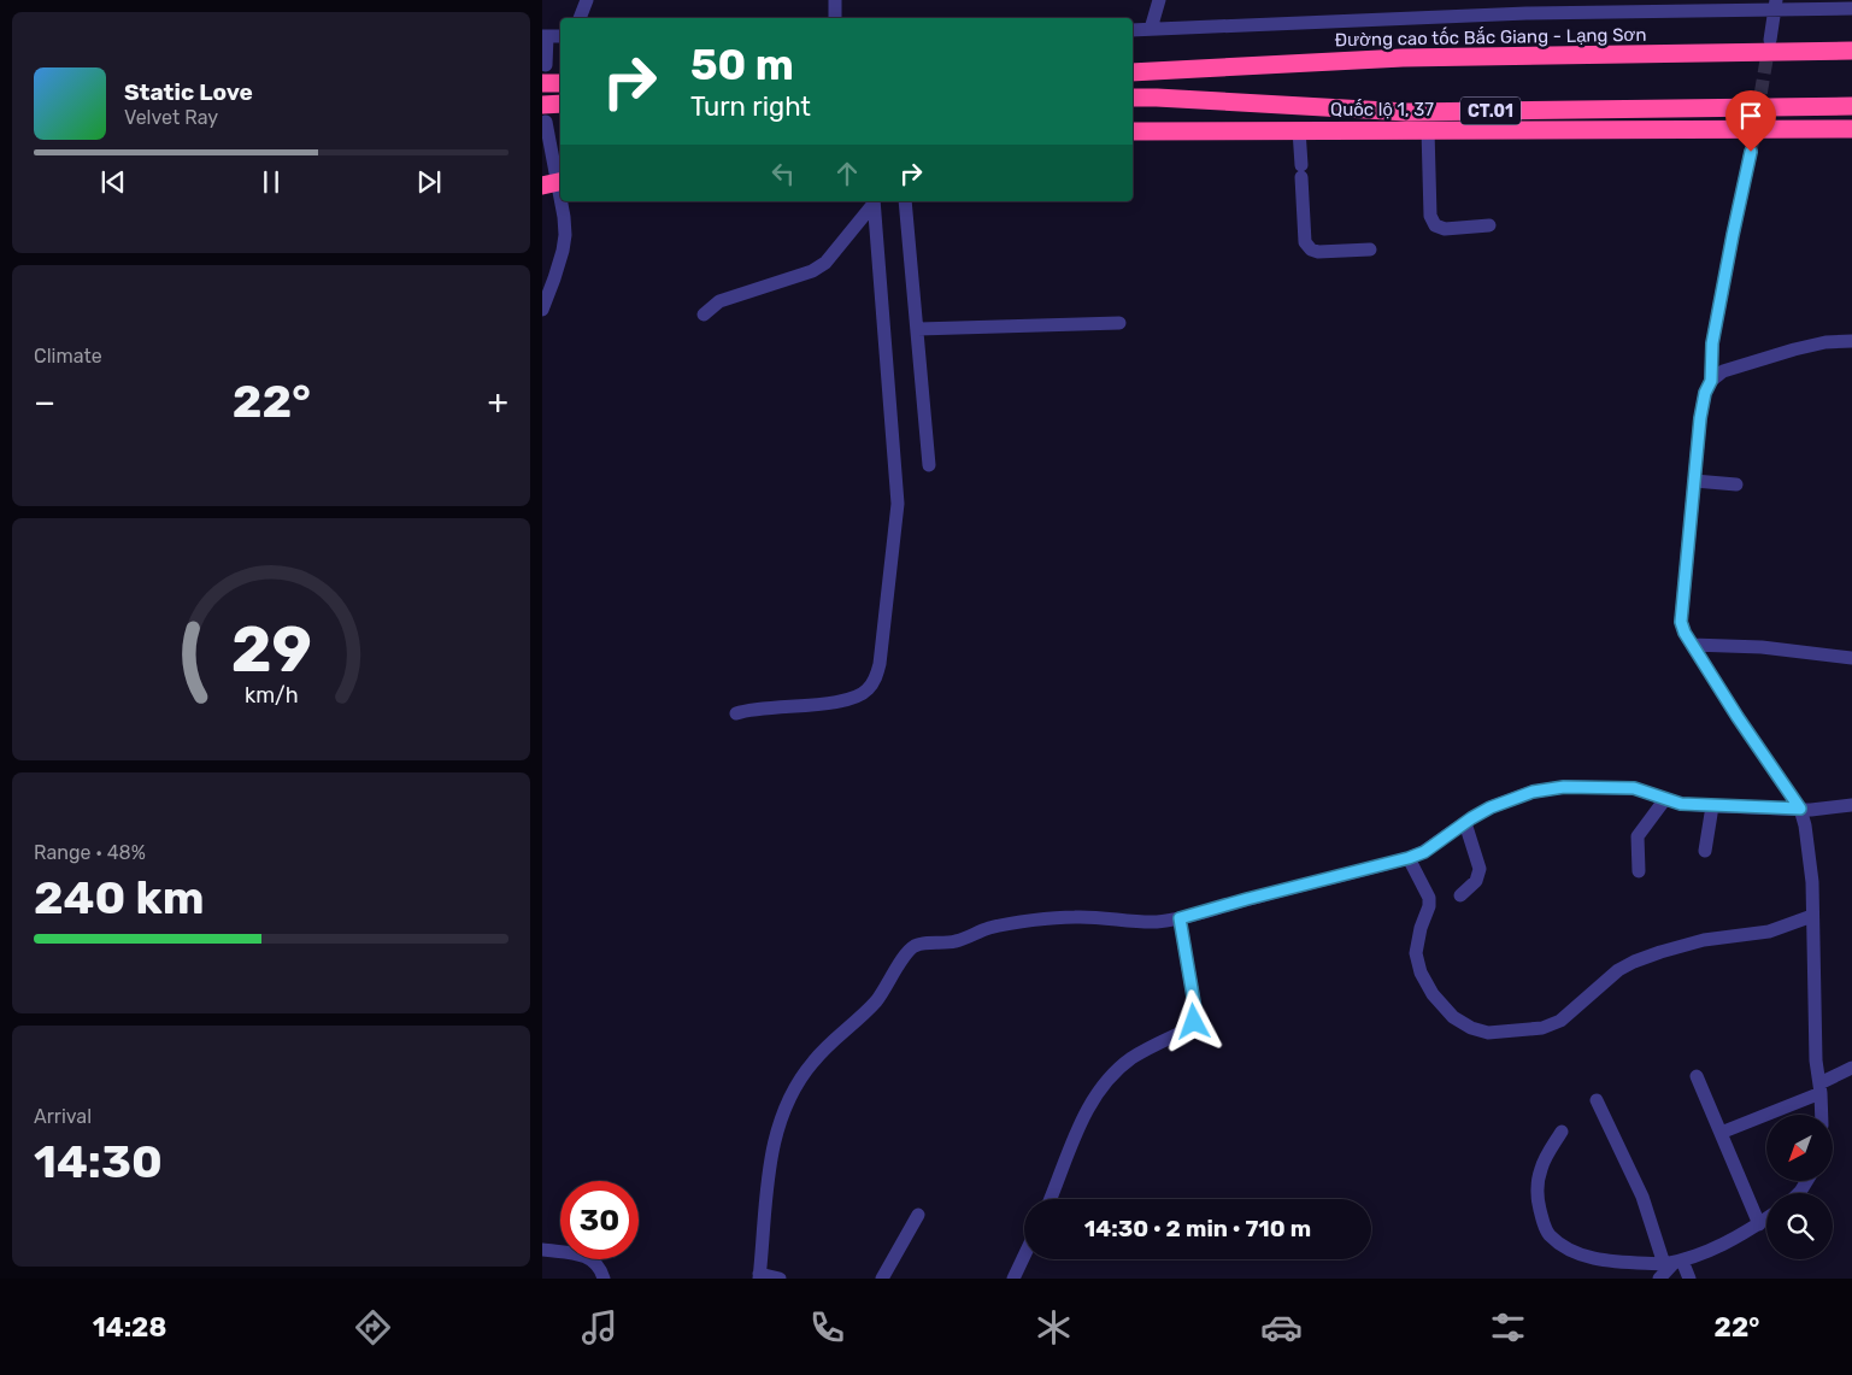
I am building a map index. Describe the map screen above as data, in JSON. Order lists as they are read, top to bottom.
{
  "streets": {
    "highway": ["Đường cao tốc Bắc Giang - Lạng Sơn", "Quốc lộ 1, 37", "CT.01"]
  },
  "north": "bottom left",
  "page": {
    "turn": ["50 m", "Turn right"],
    "song": ["Static Love", "Velvet Ray"],
    "tile": [
      "Climate",
      ["Range · 48%", "240 km"],
      ["Arrival", "14:30"]
    ],
    "heat": ["−", "22°", "+"],
    "limit": "30",
    "trip": "14:30 · 2 min · 710 m",
    "tabs": ["14:28", "22°"],
    "gauge": ["29", "km/h"]
  }
}
